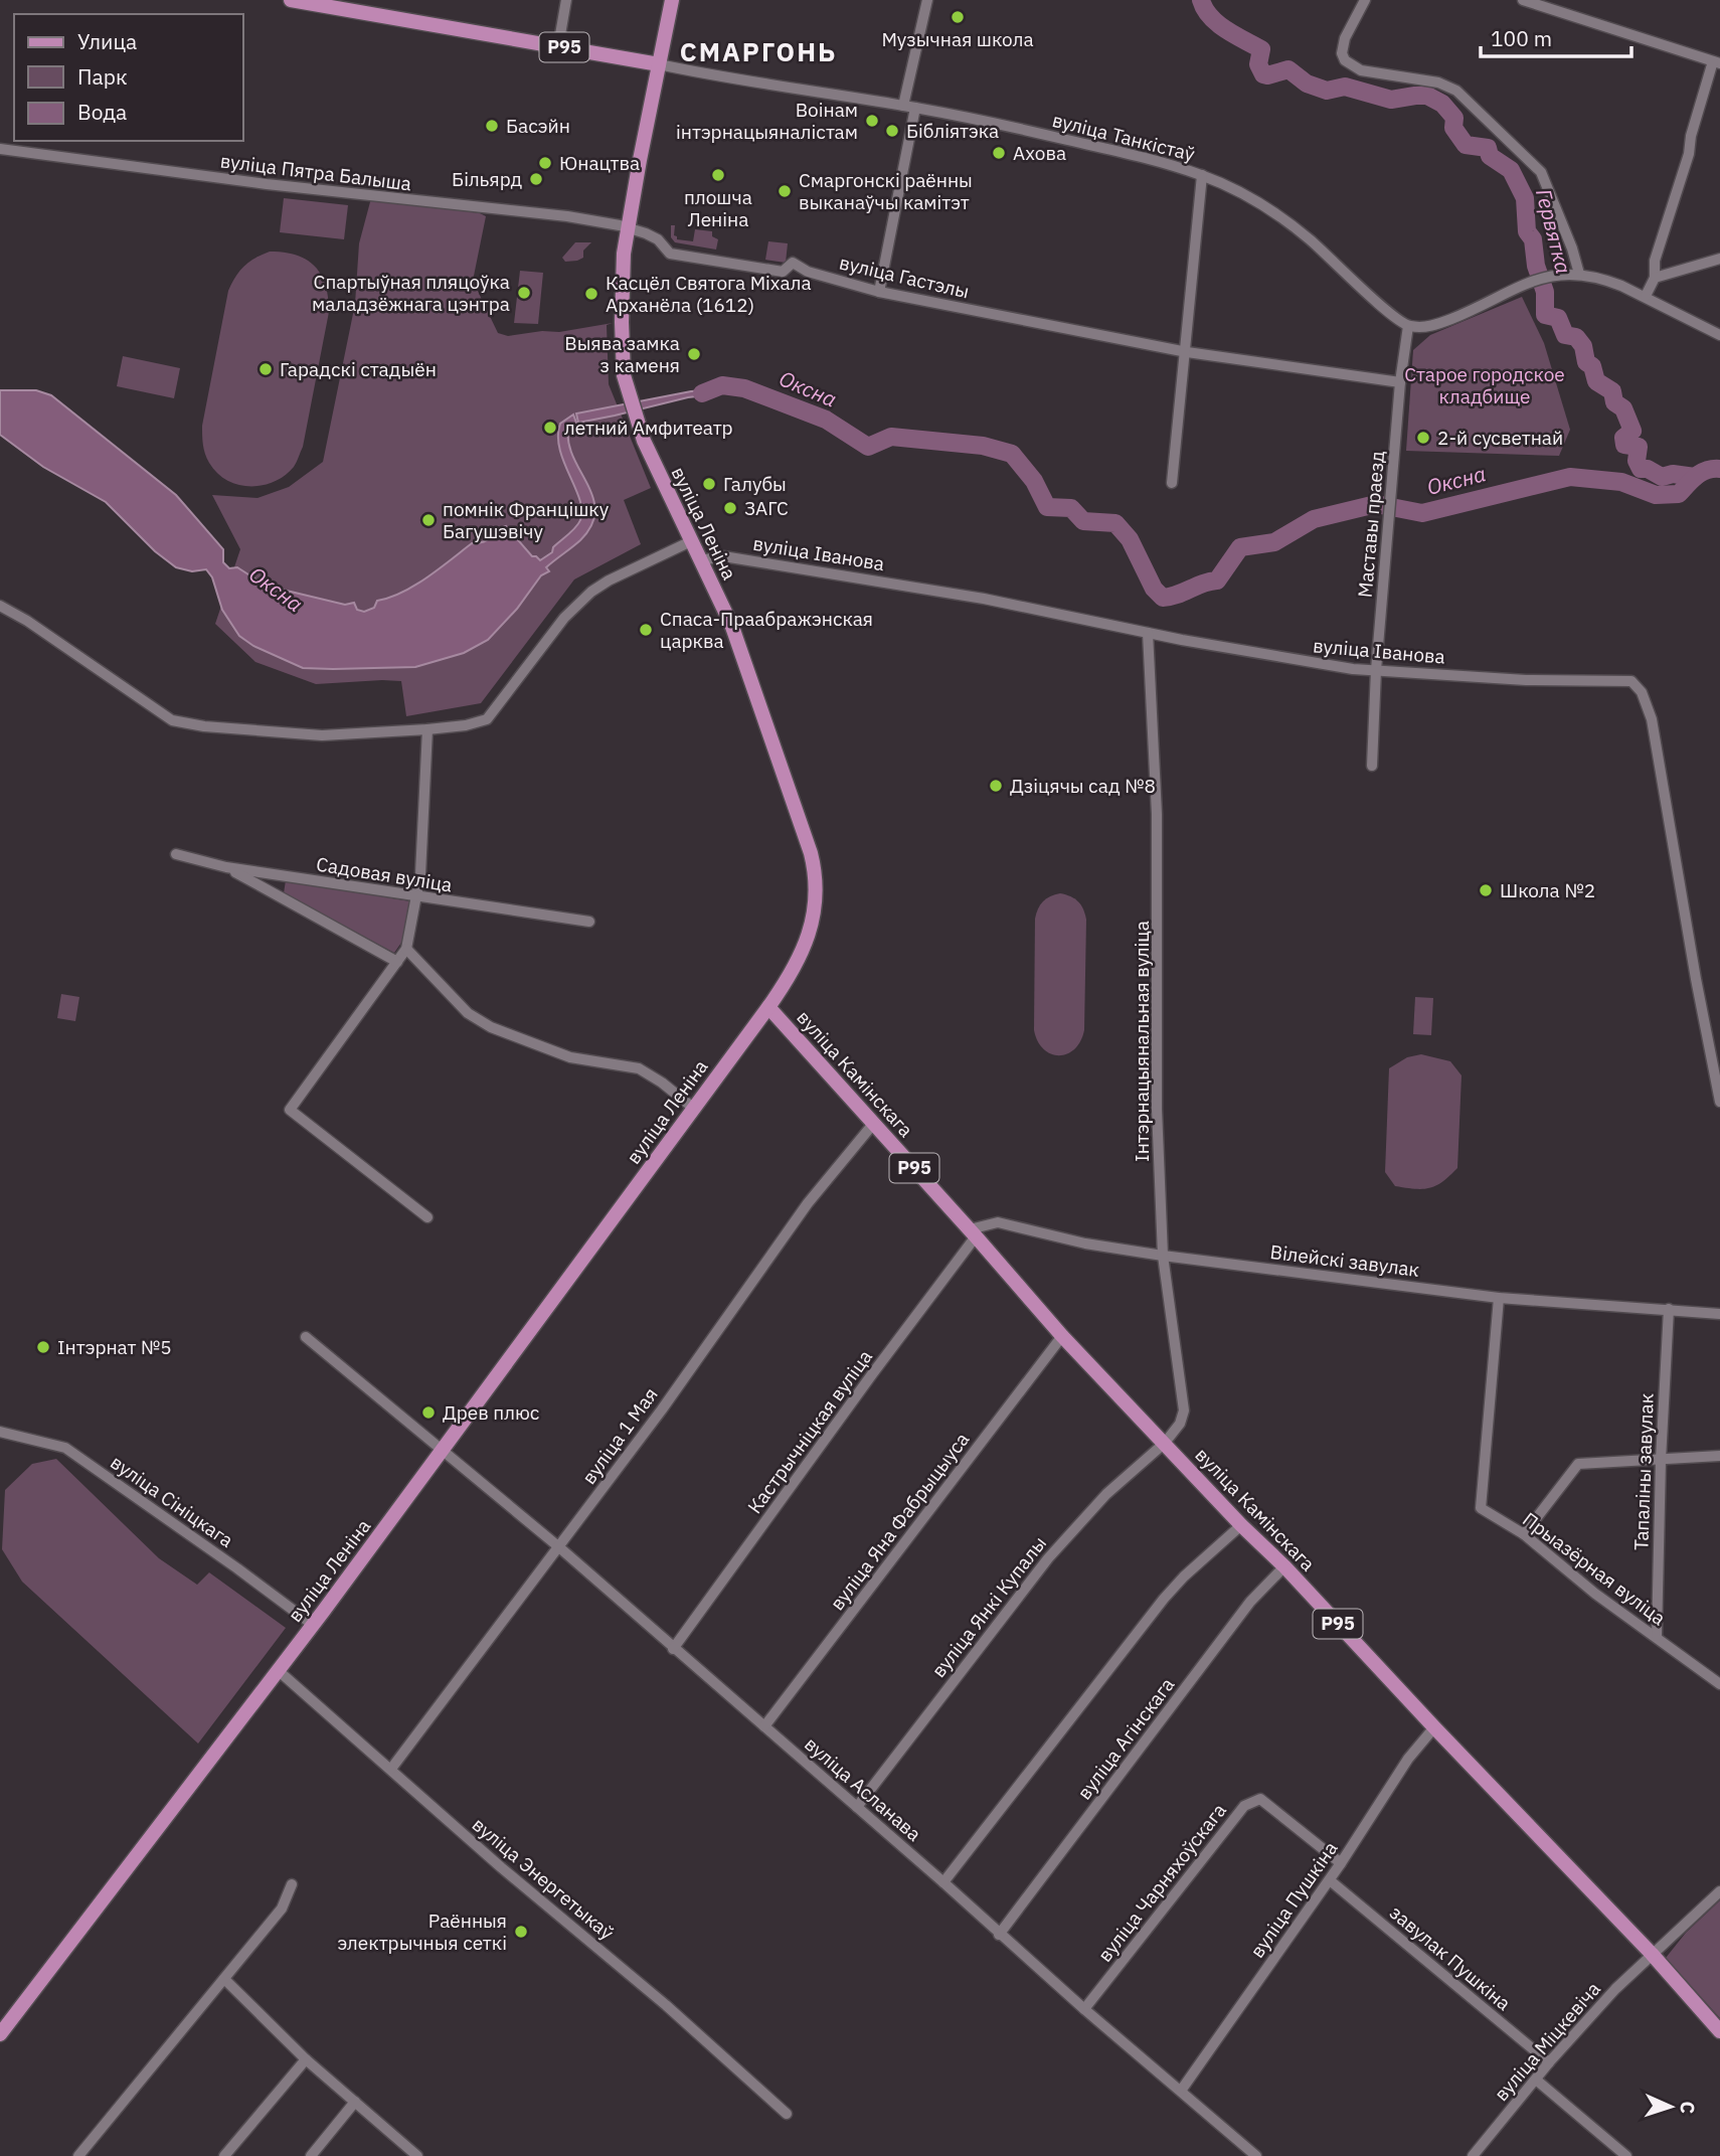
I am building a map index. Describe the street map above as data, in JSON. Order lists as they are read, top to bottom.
{
  "streets": {
    "main road": ["Р95", "вуліца Леніна", "вуліца Камінскага"],
    "street": [
      "вуліца Танкістаў",
      "вуліца Пятра Балыша",
      "вуліца Гастэлы",
      "Маставы праезд",
      "вуліца Іванова",
      "Садовая вуліца",
      "Інтэрнацыянальная вуліца",
      "Вілейскі завулак",
      "Кастрычніцкая вуліца",
      "вуліца 1 Мая",
      "Тапаліны завулак",
      "вуліца Сініцкага",
      "вуліца Яна Фабрыцыуса",
      "Прыазёрная вуліца",
      "вуліца Янкі Купалы",
      "вуліца Агінскага",
      "вуліца Асланава",
      "вуліца Энергетыкаў",
      "вуліца Чарняхоўскага",
      "вуліца Пушкіна",
      "завулак Пушкіна",
      "вуліца Міцкевіча"
    ]
  },
  "crossings": [
    ["Р95", "вуліца Танкістаў"],
    ["Р95", "вуліца Леніна"],
    ["вуліца Танкістаў", "вуліца Леніна"],
    ["вуліца Танкістаў", "Маставы праезд"],
    ["вуліца Пятра Балыша", "вуліца Гастэлы"],
    ["вуліца Пятра Балыша", "вуліца Леніна"],
    ["вуліца Гастэлы", "вуліца Леніна"],
    ["вуліца Гастэлы", "Маставы праезд"],
    ["вуліца Леніна", "вуліца Іванова"],
    ["вуліца Леніна", "вуліца Камінскага"],
    ["вуліца Леніна", "вуліца Сініцкага"],
    ["вуліца Леніна", "вуліца Асланава"],
    ["вуліца Леніна", "вуліца Энергетыкаў"],
    ["Маставы праезд", "вуліца Іванова"],
    ["вуліца Іванова", "Інтэрнацыянальная вуліца"],
    ["Інтэрнацыянальная вуліца", "вуліца Камінскага"],
    ["Інтэрнацыянальная вуліца", "Вілейскі завулак"],
    ["Інтэрнацыянальная вуліца", "вуліца Янкі Купалы"],
    ["вуліца Камінскага", "Вілейскі завулак"],
    ["вуліца Камінскага", "Кастрычніцкая вуліца"],
    ["вуліца Камінскага", "вуліца 1 Мая"],
    ["вуліца Камінскага", "вуліца Яна Фабрыцыуса"],
    ["вуліца Камінскага", "вуліца Янкі Купалы"],
    ["вуліца Камінскага", "вуліца Агінскага"],
    ["вуліца Камінскага", "вуліца Пушкіна"],
    ["вуліца Камінскага", "вуліца Міцкевіча"],
    ["Вілейскі завулак", "Кастрычніцкая вуліца"],
    ["Вілейскі завулак", "Тапаліны завулак"],
    ["Вілейскі завулак", "Прыазёрная вуліца"],
    ["Кастрычніцкая вуліца", "вуліца Асланава"],
    ["вуліца 1 Мая", "вуліца Асланава"],
    ["вуліца 1 Мая", "вуліца Энергетыкаў"],
    ["Тапаліны завулак", "Прыазёрная вуліца"],
    ["вуліца Яна Фабрыцыуса", "вуліца Асланава"],
    ["вуліца Янкі Купалы", "вуліца Асланава"],
    ["вуліца Агінскага", "вуліца Асланава"],
    ["вуліца Асланава", "вуліца Чарняхоўскага"],
    ["вуліца Асланава", "вуліца Пушкіна"],
    ["вуліца Чарняхоўскага", "вуліца Пушкіна"],
    ["вуліца Пушкіна", "завулак Пушкіна"],
    ["завулак Пушкіна", "вуліца Міцкевіча"]
  ],
  "districts": ["СМАРГОНЬ"],
  "water": ["Гервятка", "Оксна"],
  "parks": ["Старое городское кладбище"],
  "places": [
    "Музычная школа",
    "Воінам інтэрнацыяналістам",
    "Басэйн",
    "Бібліятэка",
    "Ахова",
    "Юнацтва",
    "плошча Леніна",
    "Більярд",
    "Смаргонскі раённы выканаўчы камітэт",
    "Спартыўная пляцоўка маладзёжнага цэнтра",
    "Касцёл Святога Міхала Арханёла (1612)",
    "Выява замка з каменя",
    "Гарадскі стадыён",
    "летний Амфитеатр",
    "2-й сусветнай",
    "Галубы",
    "ЗАГС",
    "помнік Францішку Багушэвічу",
    "Спаса-Праабражэнская царква",
    "Дзіцячы сад №8",
    "Школа №2",
    "Інтэрнат №5",
    "Древ плюс",
    "Раённыя электрычныя сеткі"
  ],
  "legend": ["Улица", "Парк", "Вода"],
  "scale_bar": "100 m",
  "north": "right"
}
